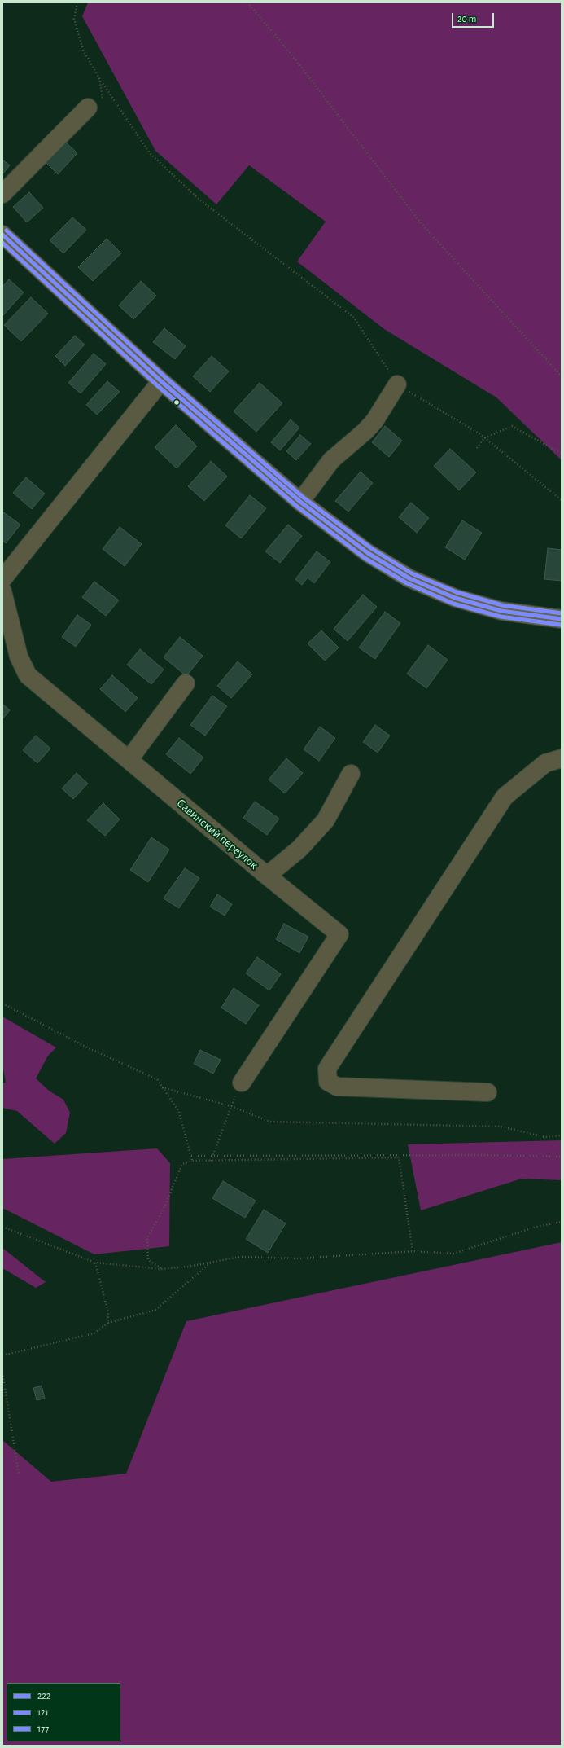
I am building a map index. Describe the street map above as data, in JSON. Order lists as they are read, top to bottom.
{
  "streets": {
    "street": ["Савинский переулок"]
  },
  "lines": ["transit line 177", "transit line 222", "transit line 121"],
  "legend": ["222", "121", "177"],
  "scale_bar": "20 m"
}
